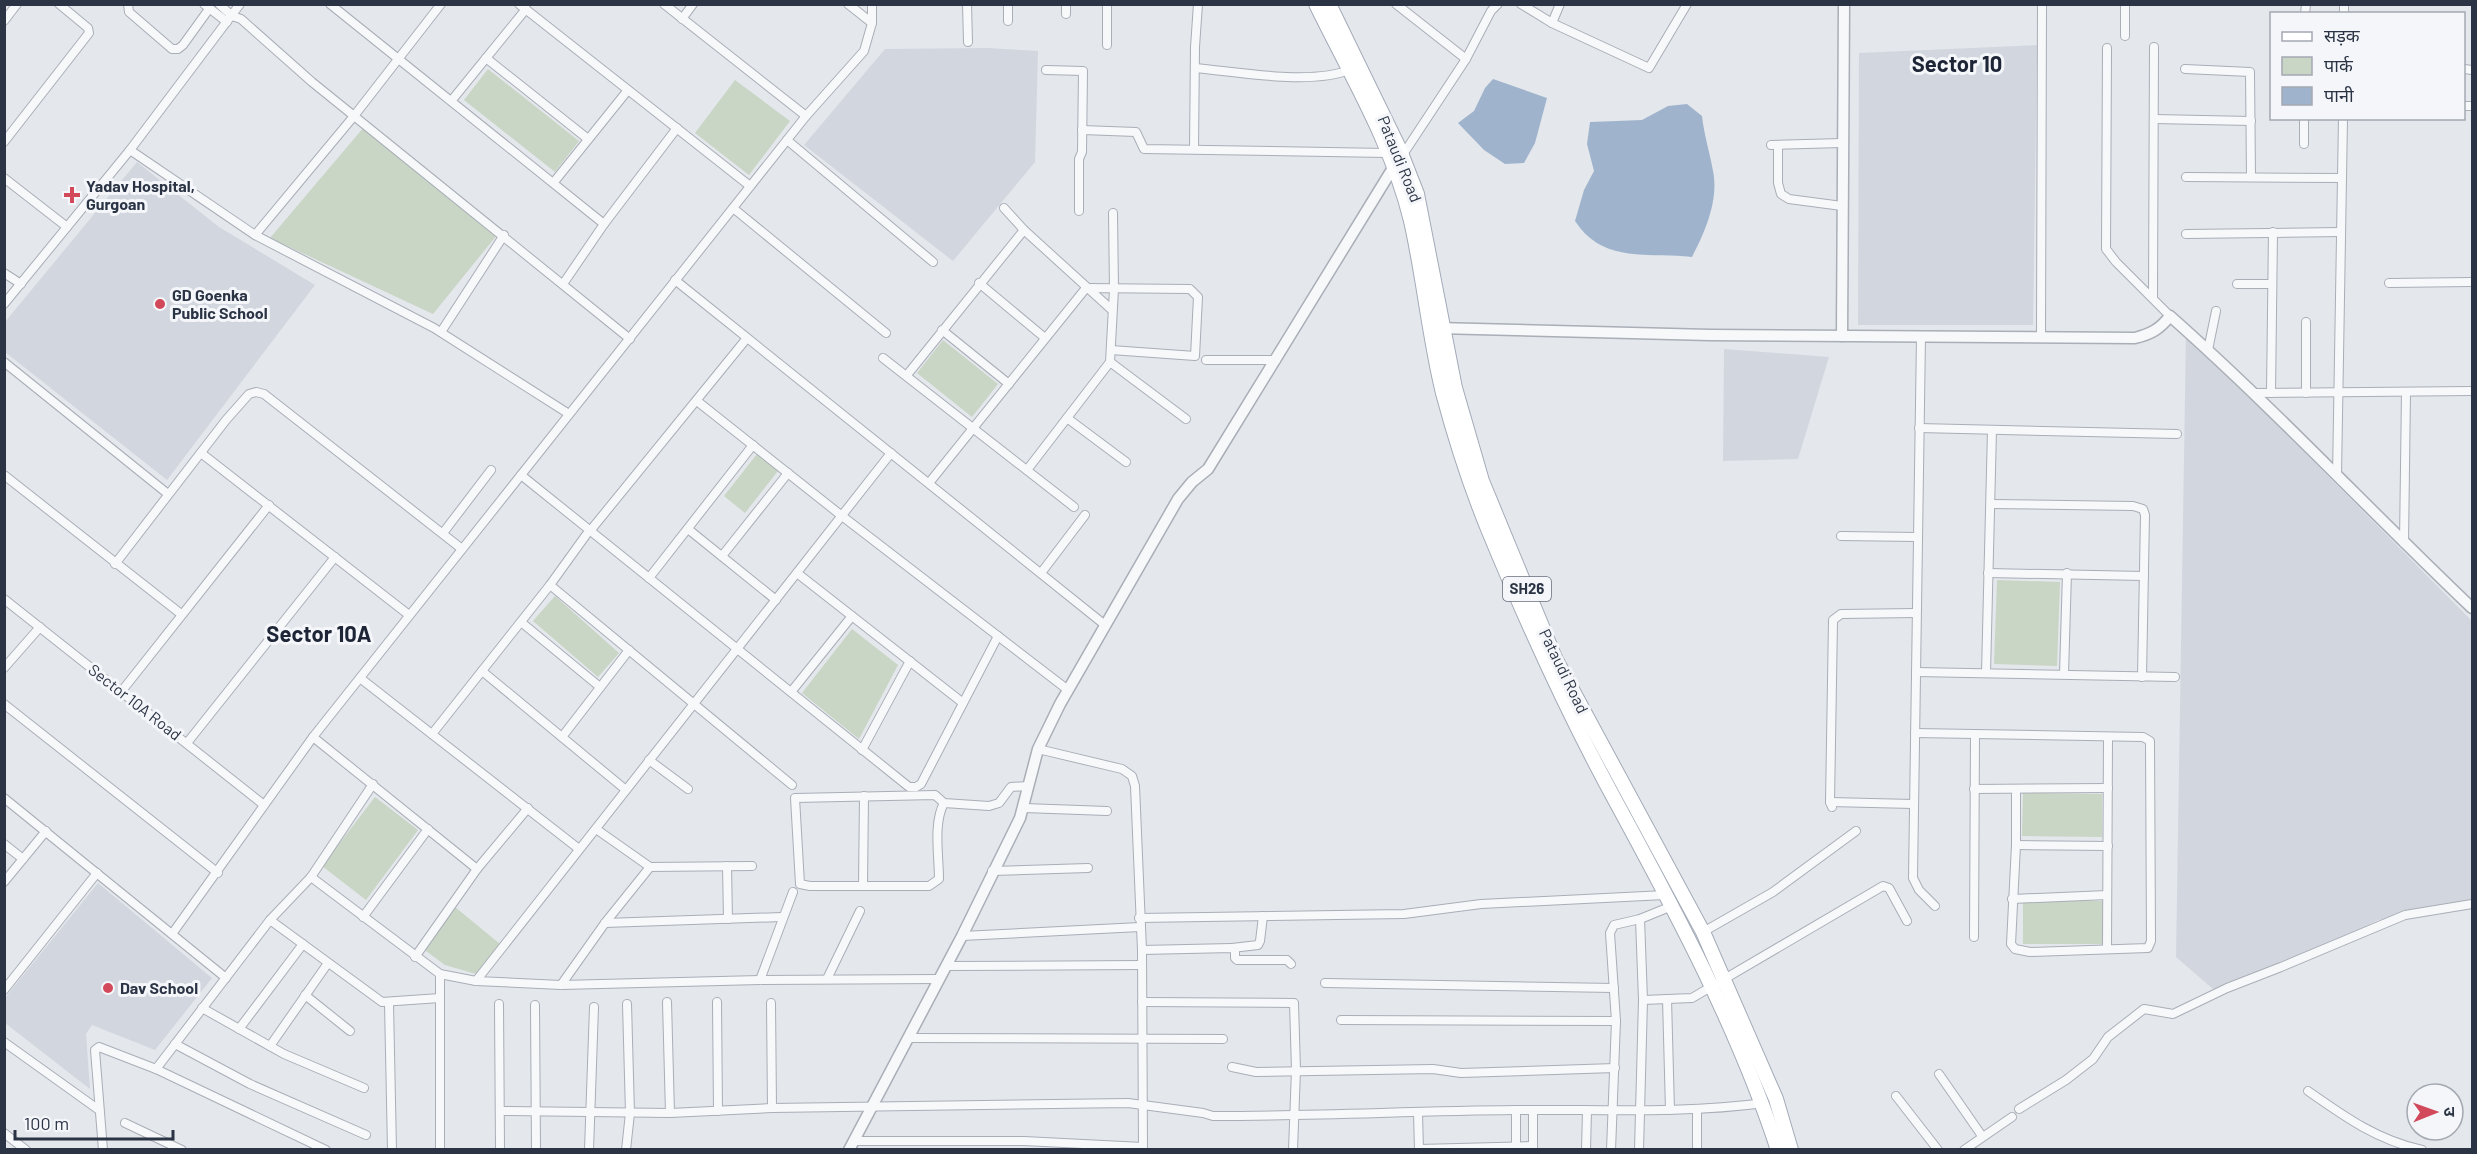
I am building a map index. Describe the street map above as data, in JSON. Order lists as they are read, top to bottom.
{
  "streets": {
    "main road": ["Pataudi Road", "SH26"],
    "street": ["Sector 10A Road"]
  },
  "crossings": [
    ["Pataudi Road", "SH26"]
  ],
  "districts": ["Sector 10", "Sector 10A"],
  "places": {
    "health": ["Yadav Hospital, Gurgoan"],
    "other": ["GD Goenka Public School", "Dav School"]
  },
  "legend": ["सड़क", "पार्क", "पानी"],
  "scale_bar": "100 m",
  "north": "right"
}
